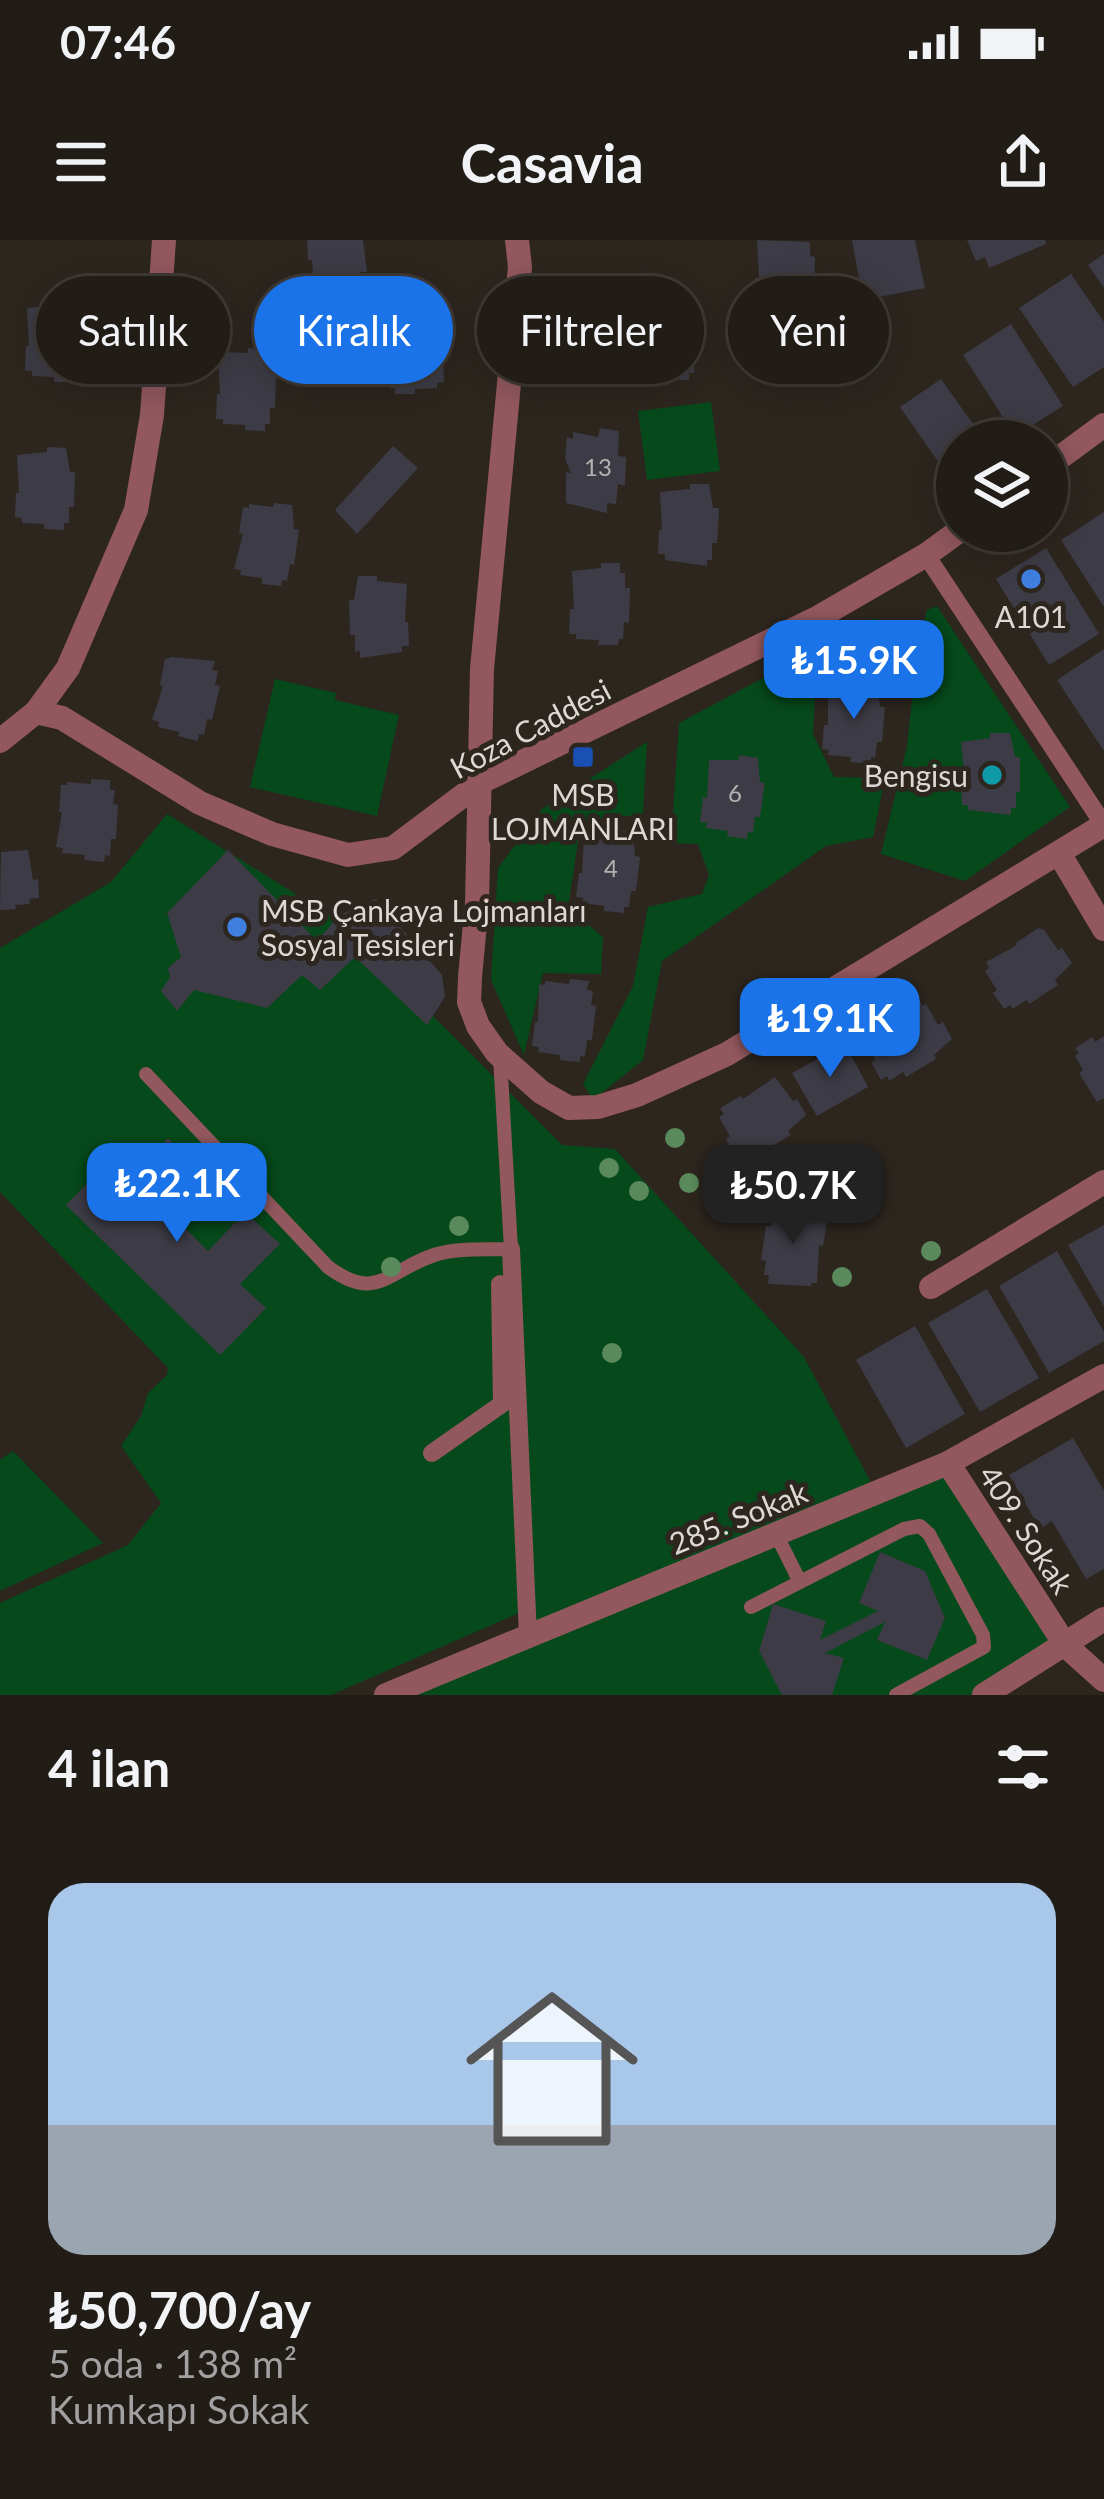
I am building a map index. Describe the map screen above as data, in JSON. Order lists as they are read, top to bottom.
{
  "streets": {
    "street": ["Koza Caddesi", "285. Sokak", "409. Sokak"]
  },
  "crossings": [
    ["285. Sokak", "409. Sokak"]
  ],
  "places": {
    "other": ["A101", "Bengisu", "MSB Çankaya Lojmanları Sosyal Tesisleri"],
    "transit": ["MSB LOJMANLARI"]
  },
  "house_numbers": ["13", "6", "4"],
  "page": {
    "status": "07:46",
    "header": "Casavia",
    "chip": [
      "Satılık",
      "Kiralık",
      "Filtreler",
      "Yeni"
    ],
    "price": [
      "₺15.9K",
      "₺19.1K",
      "₺22.1K",
      "₺50.7K"
    ],
    "heading": "4 ilan",
    "list": [
      {
        "name": "₺50,700/ay",
        "note": "5 oda · 138 m² · Kumkapı Sokak"
      }
    ]
  }
}
